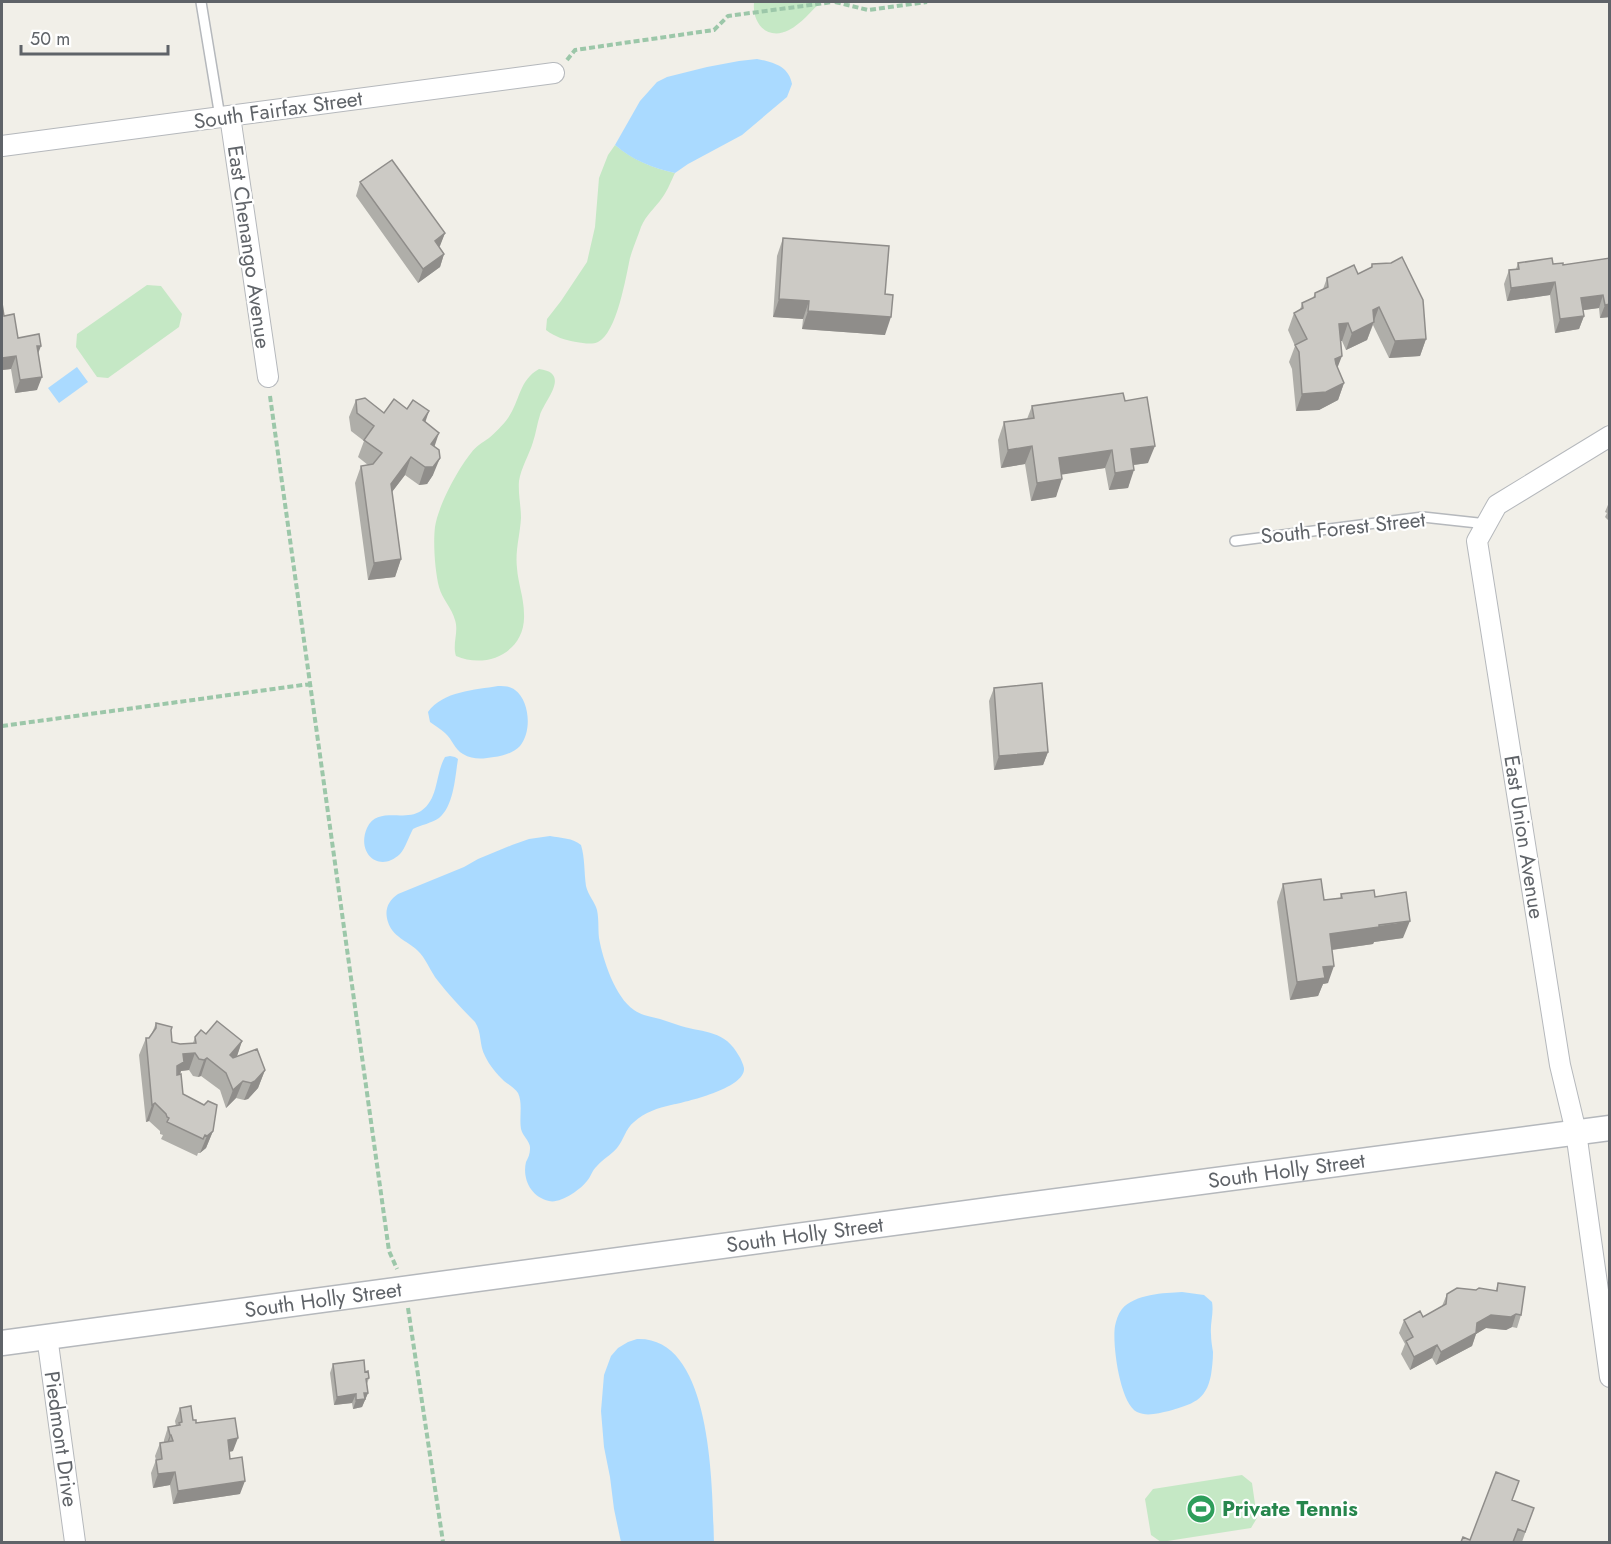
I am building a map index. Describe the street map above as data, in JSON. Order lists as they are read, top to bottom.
{
  "streets": {
    "street": [
      "South Fairfax Street",
      "East Chenango Avenue",
      "East Union Avenue",
      "South Holly Street",
      "Piedmont Drive"
    ],
    "lane": ["South Forest Street"]
  },
  "crossings": [
    ["South Fairfax Street", "East Chenango Avenue"],
    ["South Forest Street", "East Union Avenue"],
    ["East Union Avenue", "South Holly Street"],
    ["South Holly Street", "Piedmont Drive"]
  ],
  "places": {
    "sports": ["Private Tennis"]
  },
  "scale_bar": "50 m"
}
